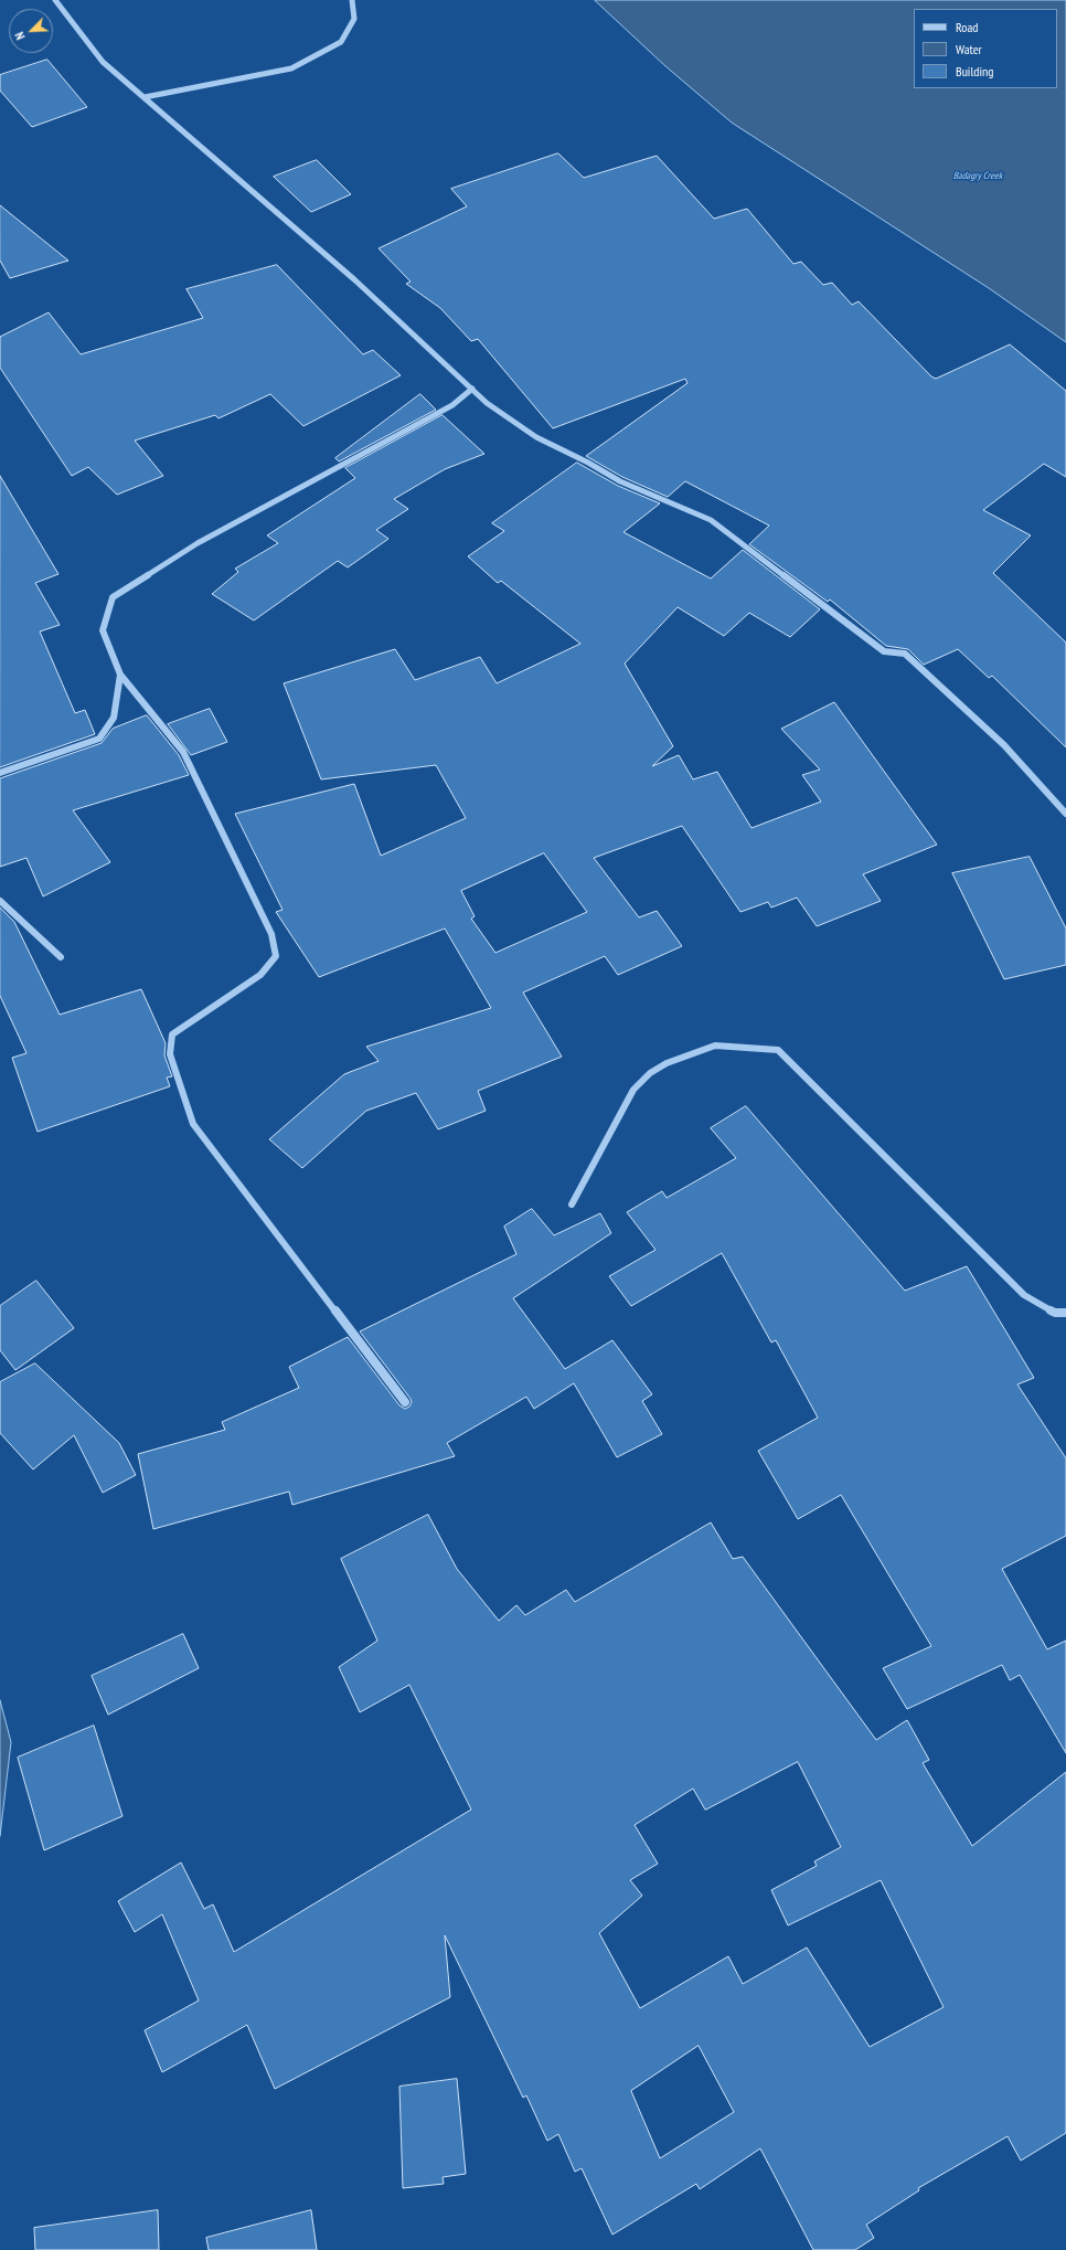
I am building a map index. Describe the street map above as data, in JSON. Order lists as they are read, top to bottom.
{
  "water": ["Badagry Creek"],
  "legend": ["Road", "Water", "Building"],
  "north": "bottom left"
}
